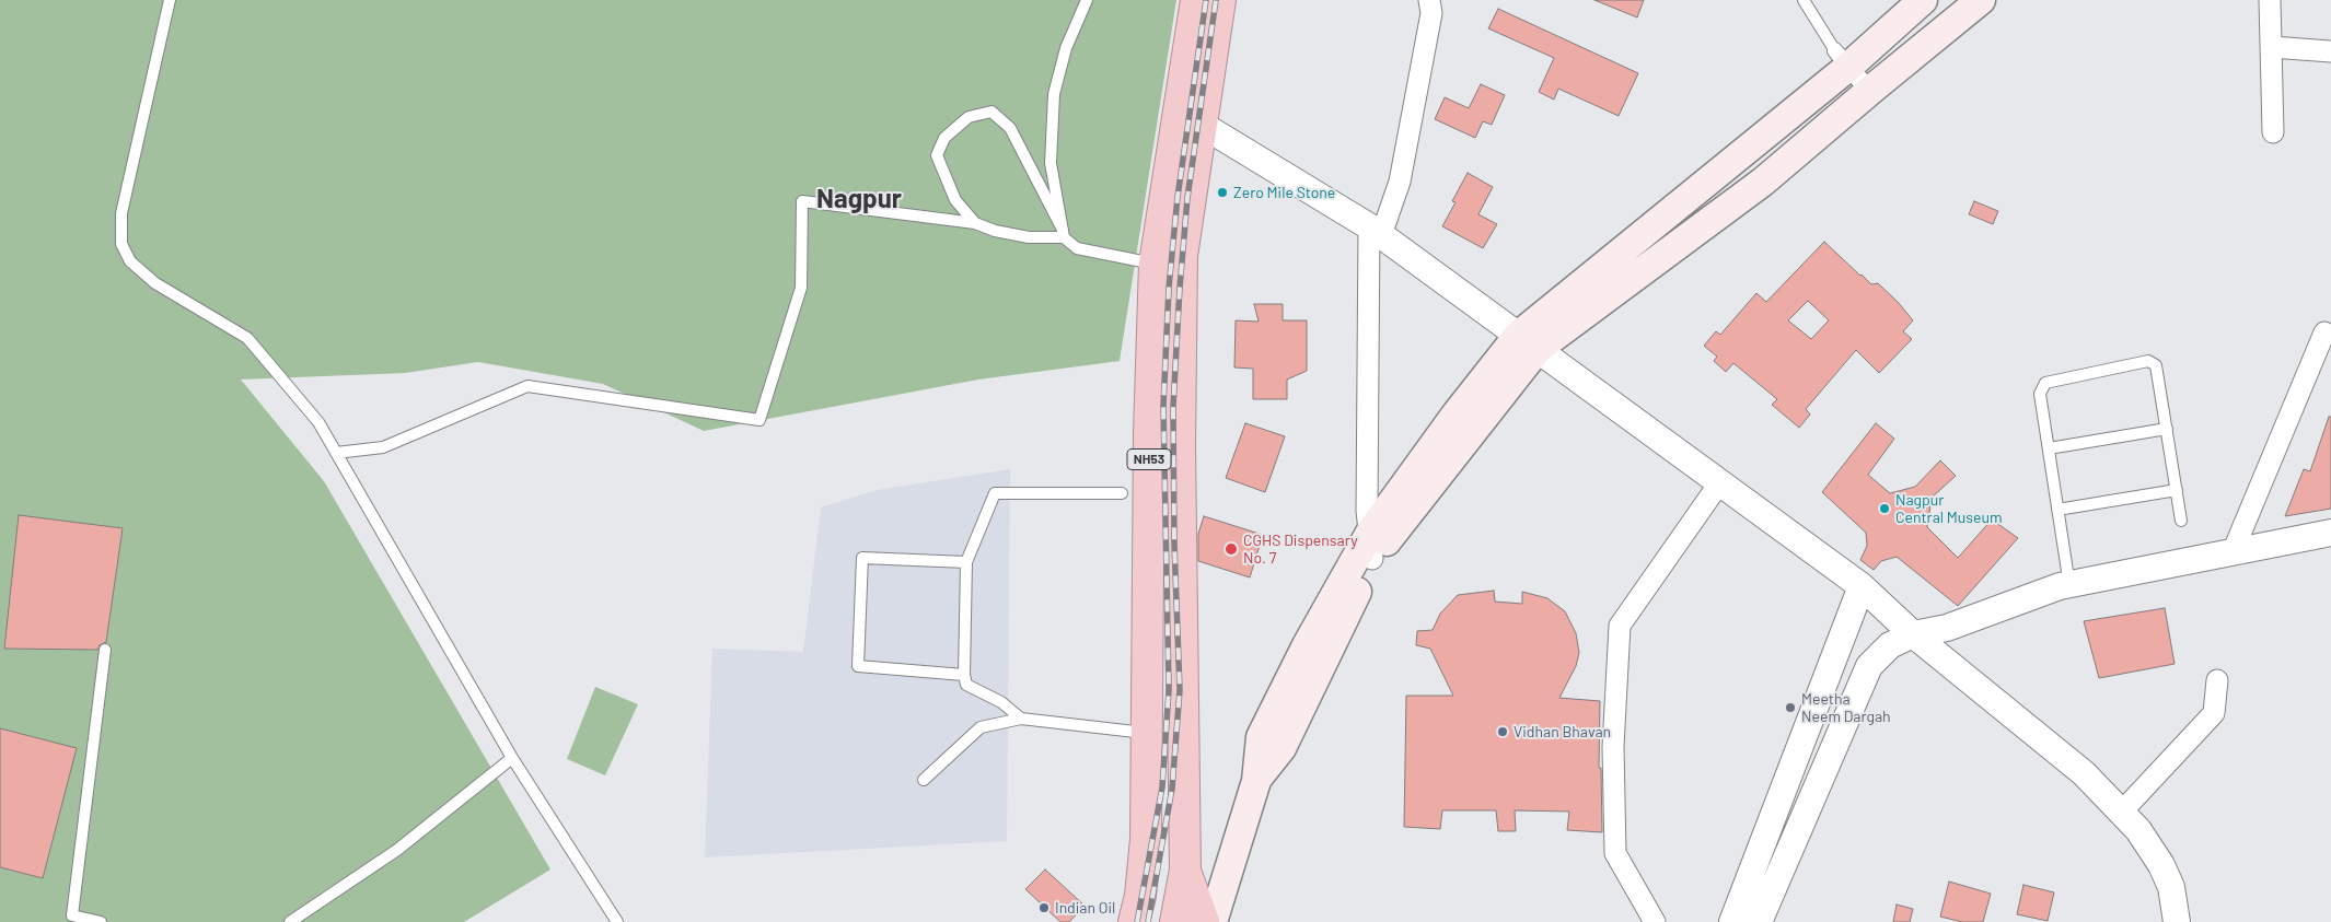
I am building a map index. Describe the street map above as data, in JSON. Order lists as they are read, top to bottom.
{
  "streets": {
    "highway": ["NH53"]
  },
  "districts": ["Nagpur"],
  "places": [
    "Zero Mile Stone",
    "Nagpur Central Museum",
    "CGHS Dispensary No. 7",
    "Meetha Neem Dargah",
    "Vidhan Bhavan",
    "Indian Oil"
  ]
}
